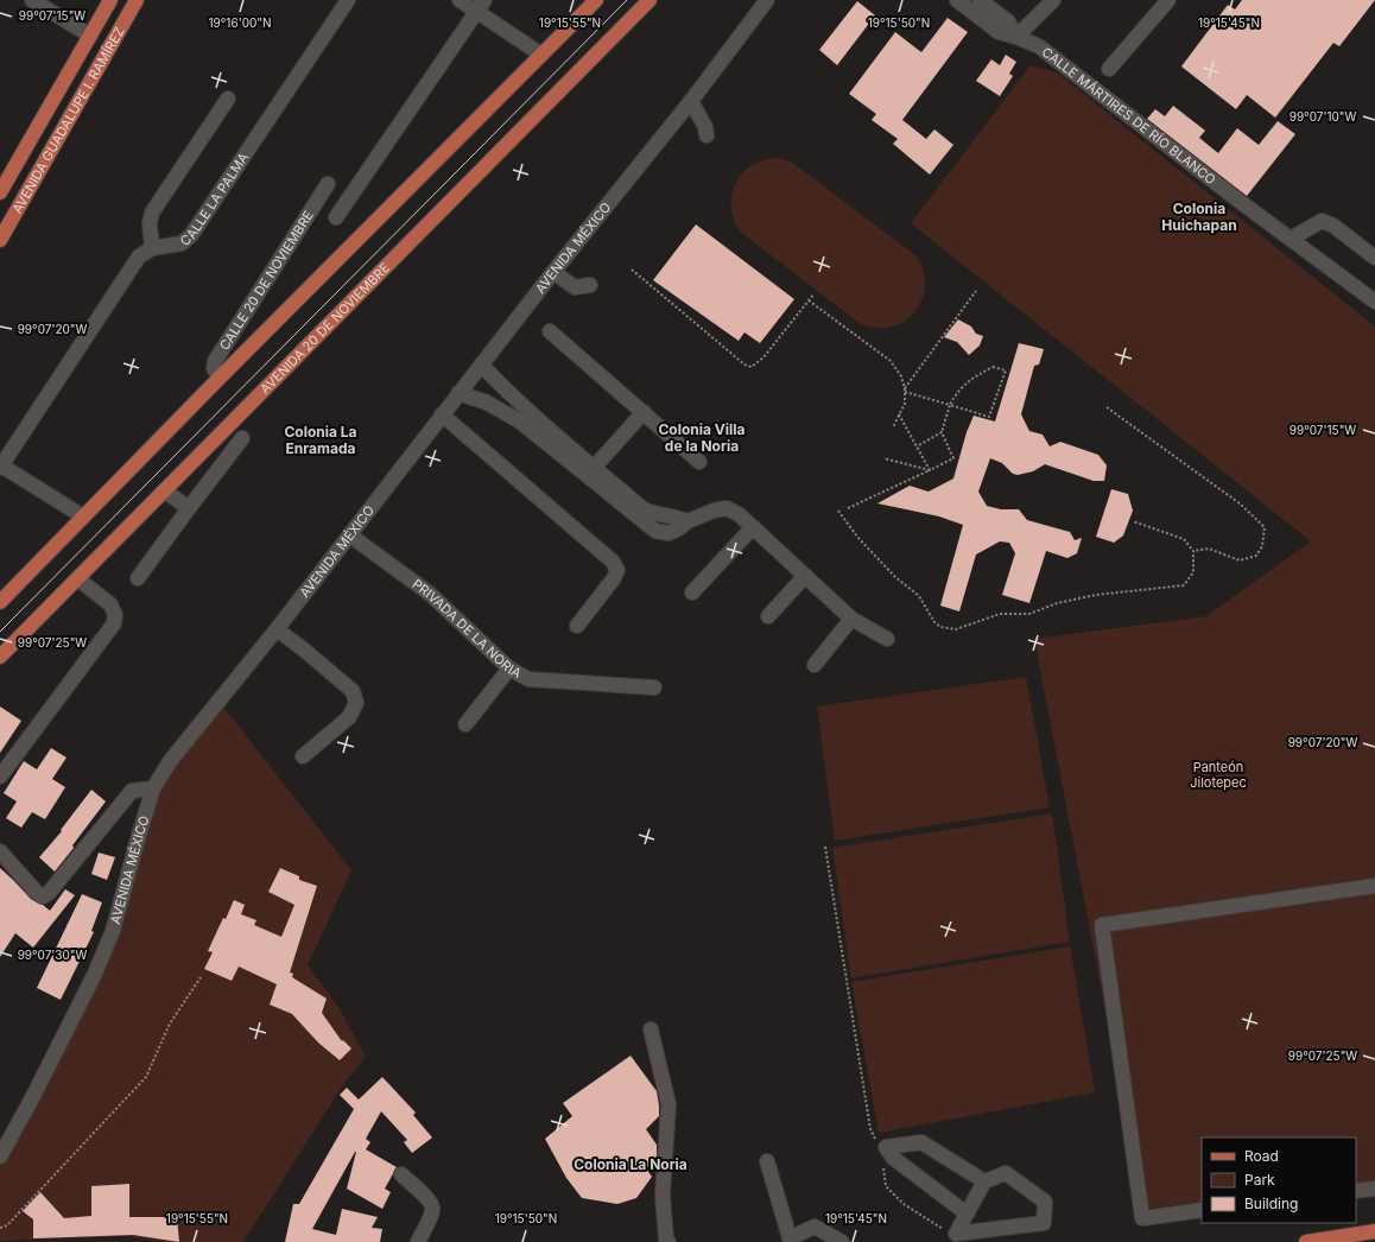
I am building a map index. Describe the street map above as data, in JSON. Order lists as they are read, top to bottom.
{
  "streets": {
    "main road": ["AVENIDA GUADALUPE I. RAMÍREZ", "AVENIDA 20 DE NOVIEMBRE"],
    "street": [
      "CALLE MÁRTIRES DE RÍO BLANCO",
      "CALLE LA PALMA",
      "AVENIDA MÉXICO",
      "CALLE 20 DE NOVIEMBRE",
      "PRIVADA DE LA NORIA"
    ]
  },
  "crossings": [
    ["AVENIDA MÉXICO", "PRIVADA DE LA NORIA"]
  ],
  "districts": [
    "Colonia Huichapan",
    "Colonia Villa de la Noria",
    "Colonia La Enramada",
    "Colonia La Noria"
  ],
  "parks": ["Panteón Jilotepec"],
  "legend": ["Road", "Park", "Building"],
  "coordinates": [
    "99°07'15\"W",
    "19°16'00\"N",
    "19°15'55\"N",
    "19°15'50\"N",
    "19°15'45\"N",
    "99°07'10\"W",
    "99°07'20\"W",
    "99°07'25\"W",
    "99°07'30\"W"
  ]
}
